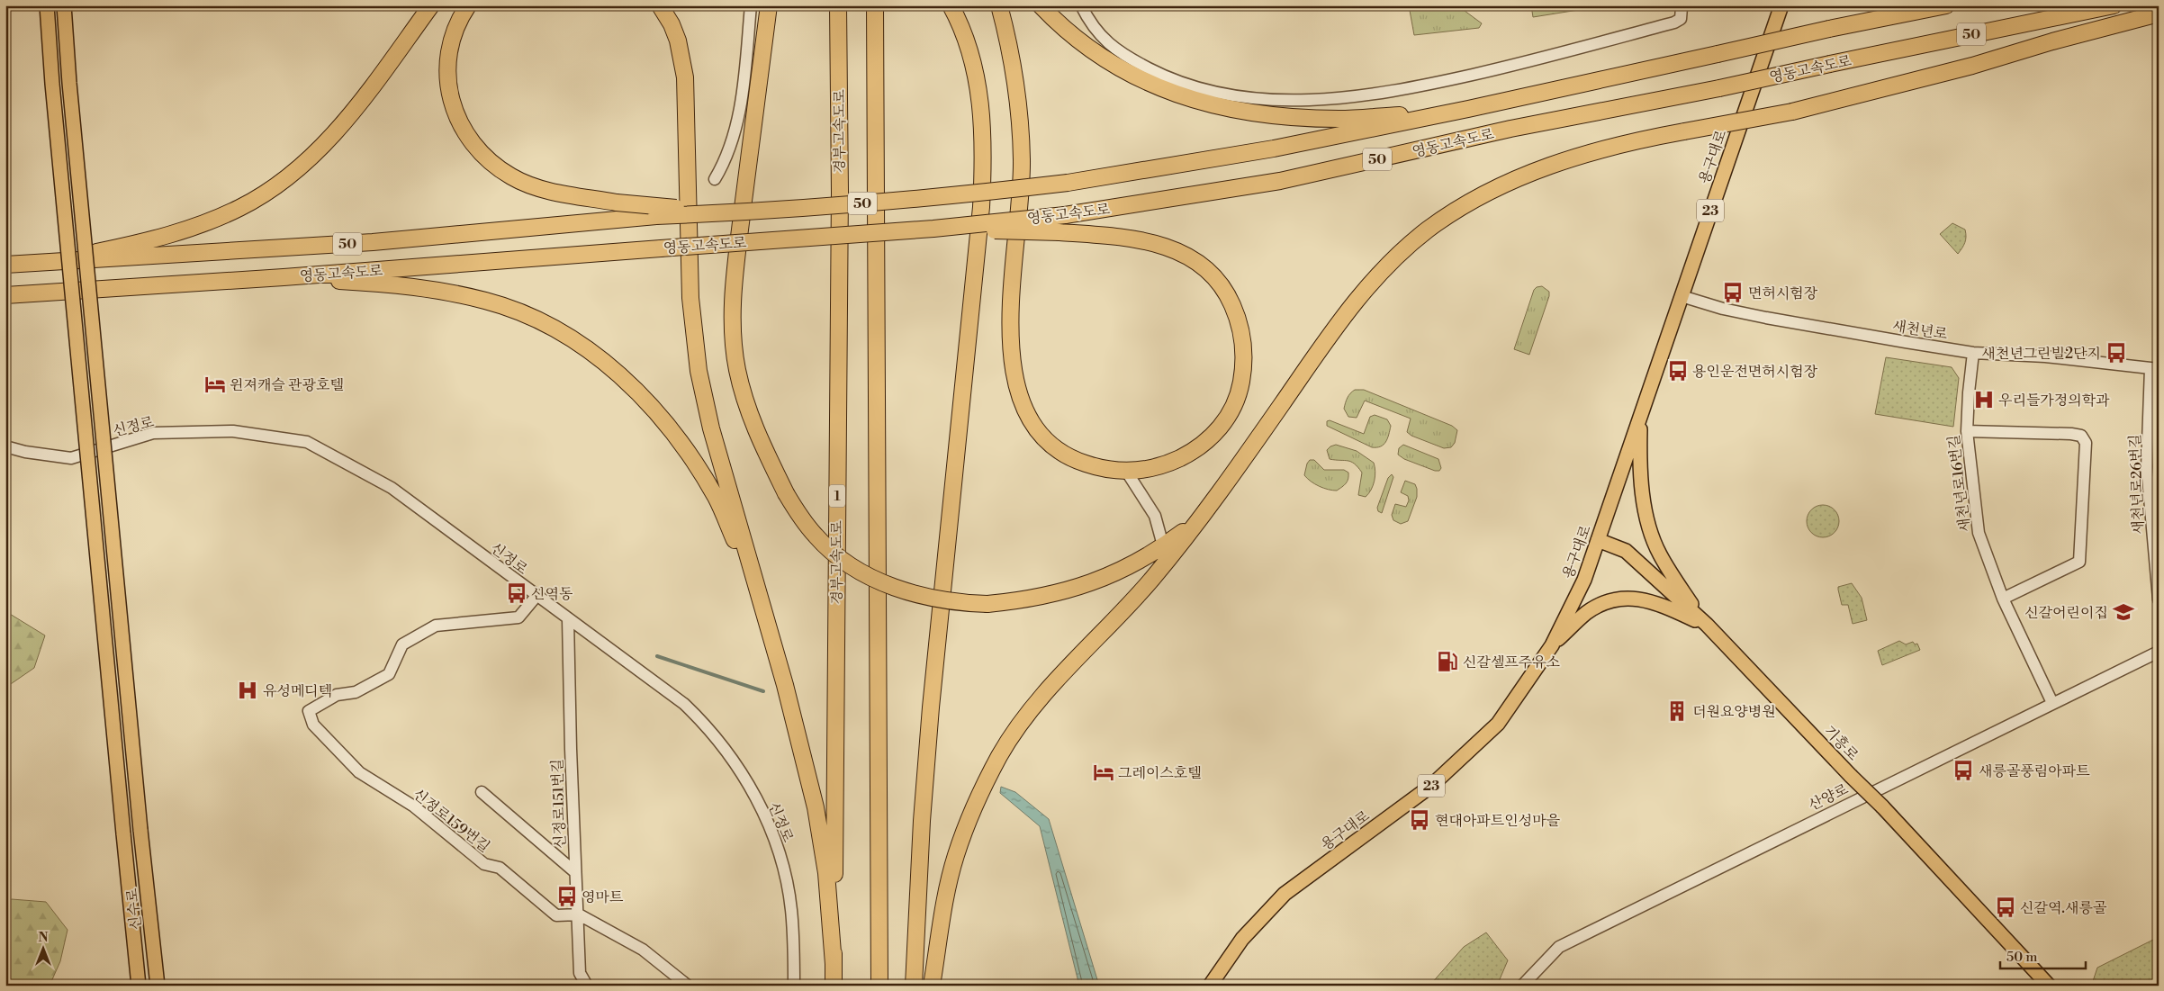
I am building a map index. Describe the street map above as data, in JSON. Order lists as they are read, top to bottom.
{
  "streets": {
    "highway": [
      "50",
      "영동고속도로",
      "경부고속도로",
      "1"
    ],
    "main road": [
      "용구대로",
      "23",
      "기흥로",
      "신수로"
    ],
    "street": [
      "새천년로",
      "신정로",
      "새천년로16번길",
      "새천년로26번길",
      "산양로",
      "신정로151번길",
      "신정로159번길"
    ]
  },
  "crossings": [
    ["용구대로", "새천년로"],
    ["용구대로", "기흥로"],
    ["새천년로", "새천년로16번길"],
    ["새천년로", "새천년로26번길"],
    ["신정로", "신정로151번길"],
    ["신정로", "신정로159번길"],
    ["새천년로16번길", "산양로"],
    ["신정로151번길", "신정로159번길"]
  ],
  "places": {
    "bus stop": [
      "면허시험장",
      "새천년그린빌2단지",
      "용인운전면허시험장",
      "신역동",
      "새릉골풍림아파트",
      "현대아파트인성마을",
      "영마트",
      "신갈역.새릉골"
    ],
    "hotel": ["윈져캐슬 관광호텔", "그레이스호텔"],
    "hospital": ["우리들가정의학과", "유성메디텍"],
    "school or university": ["신갈어린이집"],
    "fuel station": ["신갈셀프주유소"],
    "building": ["더원요양병원"]
  },
  "scale_bar": "50 m",
  "north": "top"
}
